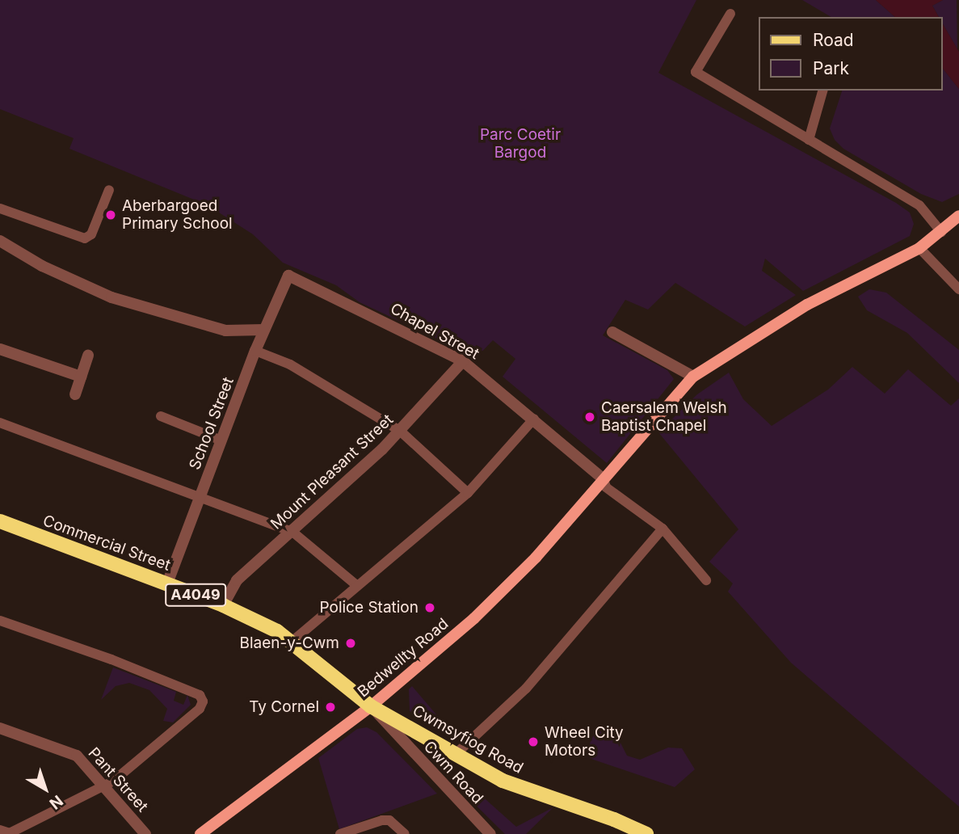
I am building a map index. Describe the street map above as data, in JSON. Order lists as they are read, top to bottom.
{
  "streets": {
    "main road": ["Commercial Street", "A4049", "Cwmsyfiog Road"],
    "street": [
      "Chapel Street",
      "School Street",
      "Mount Pleasant Street",
      "Bedwellty Road",
      "Cwm Road",
      "Pant Street"
    ]
  },
  "crossings": [
    ["Chapel Street", "School Street"],
    ["Chapel Street", "Mount Pleasant Street"],
    ["Chapel Street", "Bedwellty Road"],
    ["School Street", "Commercial Street"],
    ["Mount Pleasant Street", "Commercial Street"],
    ["Commercial Street", "Bedwellty Road"],
    ["Commercial Street", "Cwmsyfiog Road"],
    ["Commercial Street", "Cwm Road"],
    ["Bedwellty Road", "Cwmsyfiog Road"],
    ["Bedwellty Road", "Cwm Road"],
    ["Cwmsyfiog Road", "Cwm Road"]
  ],
  "parks": ["Parc Coetir Bargod"],
  "places": [
    "Aberbargoed Primary School",
    "Caersalem Welsh Baptist Chapel",
    "Police Station",
    "Blaen-y-Cwm",
    "Ty Cornel",
    "Wheel City Motors"
  ],
  "legend": ["Road", "Park"],
  "north": "bottom right"
}
